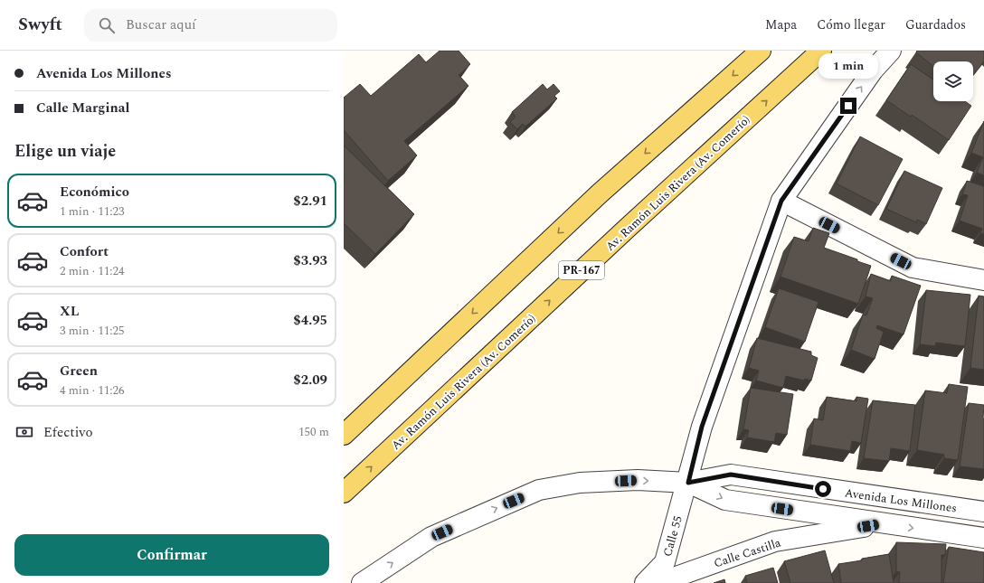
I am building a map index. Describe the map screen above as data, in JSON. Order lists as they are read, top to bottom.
{
  "streets": {
    "main road": ["Av. Ramón Luis Rivera (Av. Comerío)", "PR-167"],
    "street": ["Avenida Los Millones", "Calle 55", "Calle Castilla"]
  },
  "crossings": [
    ["Avenida Los Millones", "Calle 55"]
  ],
  "page": {
    "header": "Swyft",
    "search": "Buscar aquí",
    "nav": ["Mapa", "Cómo llegar", "Guardados"],
    "banner": ["Avenida Los Millones", "Calle Marginal"],
    "bubble": "1 min",
    "heading": "Elige un viaje",
    "list": [
      {
        "name": "Económico",
        "note": "1 min · 11:23",
        "value": "$2.91"
      },
      {
        "name": "Confort",
        "note": "2 min · 11:24",
        "value": "$3.93"
      },
      {
        "name": "XL",
        "note": "3 min · 11:25",
        "value": "$4.95"
      },
      {
        "name": "Green",
        "note": "4 min · 11:26",
        "value": "$2.09"
      }
    ],
    "pay": ["Efectivo", "150 m"],
    "buttons": "Confirmar"
  }
}
